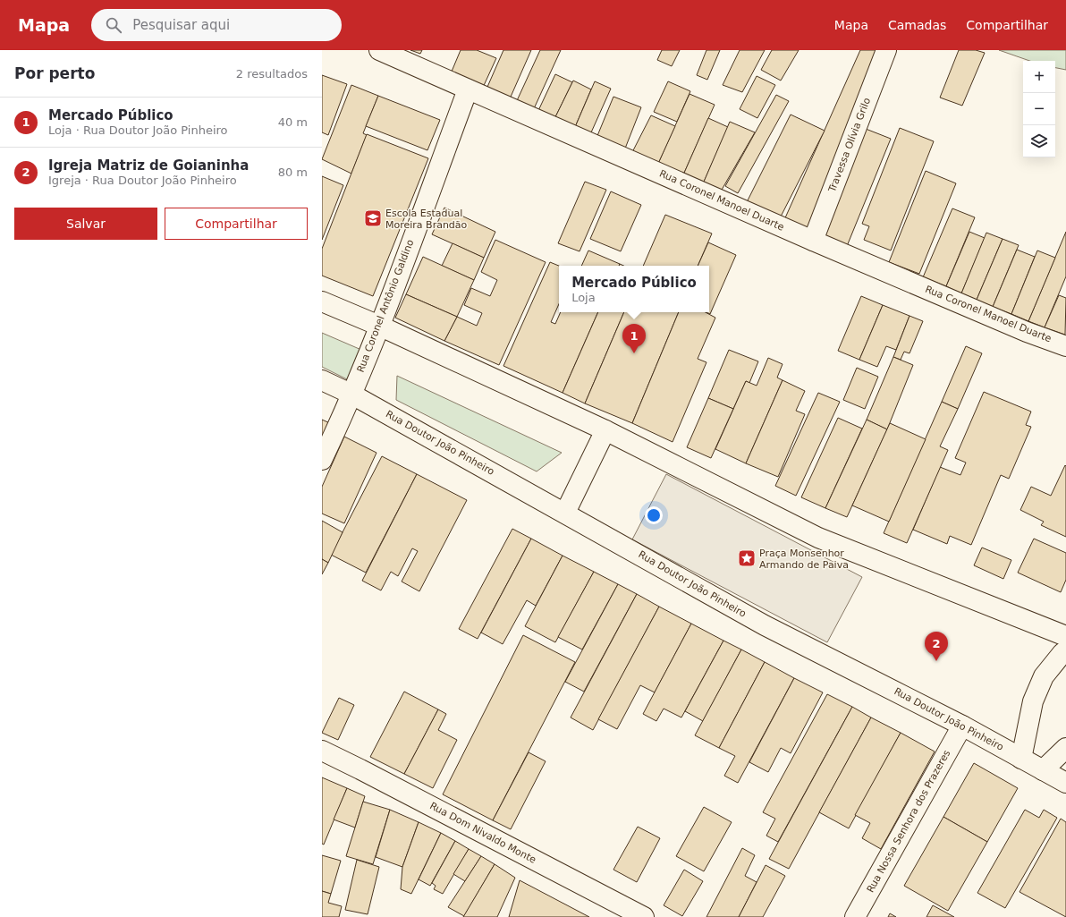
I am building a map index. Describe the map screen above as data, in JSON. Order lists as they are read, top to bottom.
{
  "streets": {
    "street": [
      "Travessa Olívia Grilo",
      "Rua Coronel Manoel Duarte",
      "Rua Coronel Antônio Galdino",
      "Rua Doutor João Pinheiro",
      "Rua Nossa Senhora dos Prazeres",
      "Rua Dom Nivaldo Monte"
    ]
  },
  "crossings": [
    ["Travessa Olívia Grilo", "Rua Coronel Manoel Duarte"],
    ["Rua Coronel Manoel Duarte", "Rua Coronel Antônio Galdino"],
    ["Rua Coronel Antônio Galdino", "Rua Doutor João Pinheiro"],
    ["Rua Doutor João Pinheiro", "Rua Nossa Senhora dos Prazeres"]
  ],
  "places": {
    "school or university": ["Escola Estadual Moreira Brandão"],
    "place": ["Praça Monsenhor Armando de Paiva"]
  },
  "page": {
    "header": "Mapa",
    "search": "Pesquisar aqui",
    "nav": ["Mapa", "Camadas", "Compartilhar"],
    "heading": ["Por perto", "2 resultados"],
    "map_buttons": ["+", "−"],
    "list": [
      {
        "mark": "1",
        "name": "Mercado Público",
        "note": "Loja · Rua Doutor João Pinheiro",
        "value": "40 m"
      },
      {
        "mark": "2",
        "name": "Igreja Matriz de Goianinha",
        "note": "Igreja · Rua Doutor João Pinheiro",
        "value": "80 m"
      }
    ],
    "buttons": ["Salvar", "Compartilhar"],
    "popup": ["Mercado Público", "Loja"],
    "pins": ["1", "2"]
  }
}
